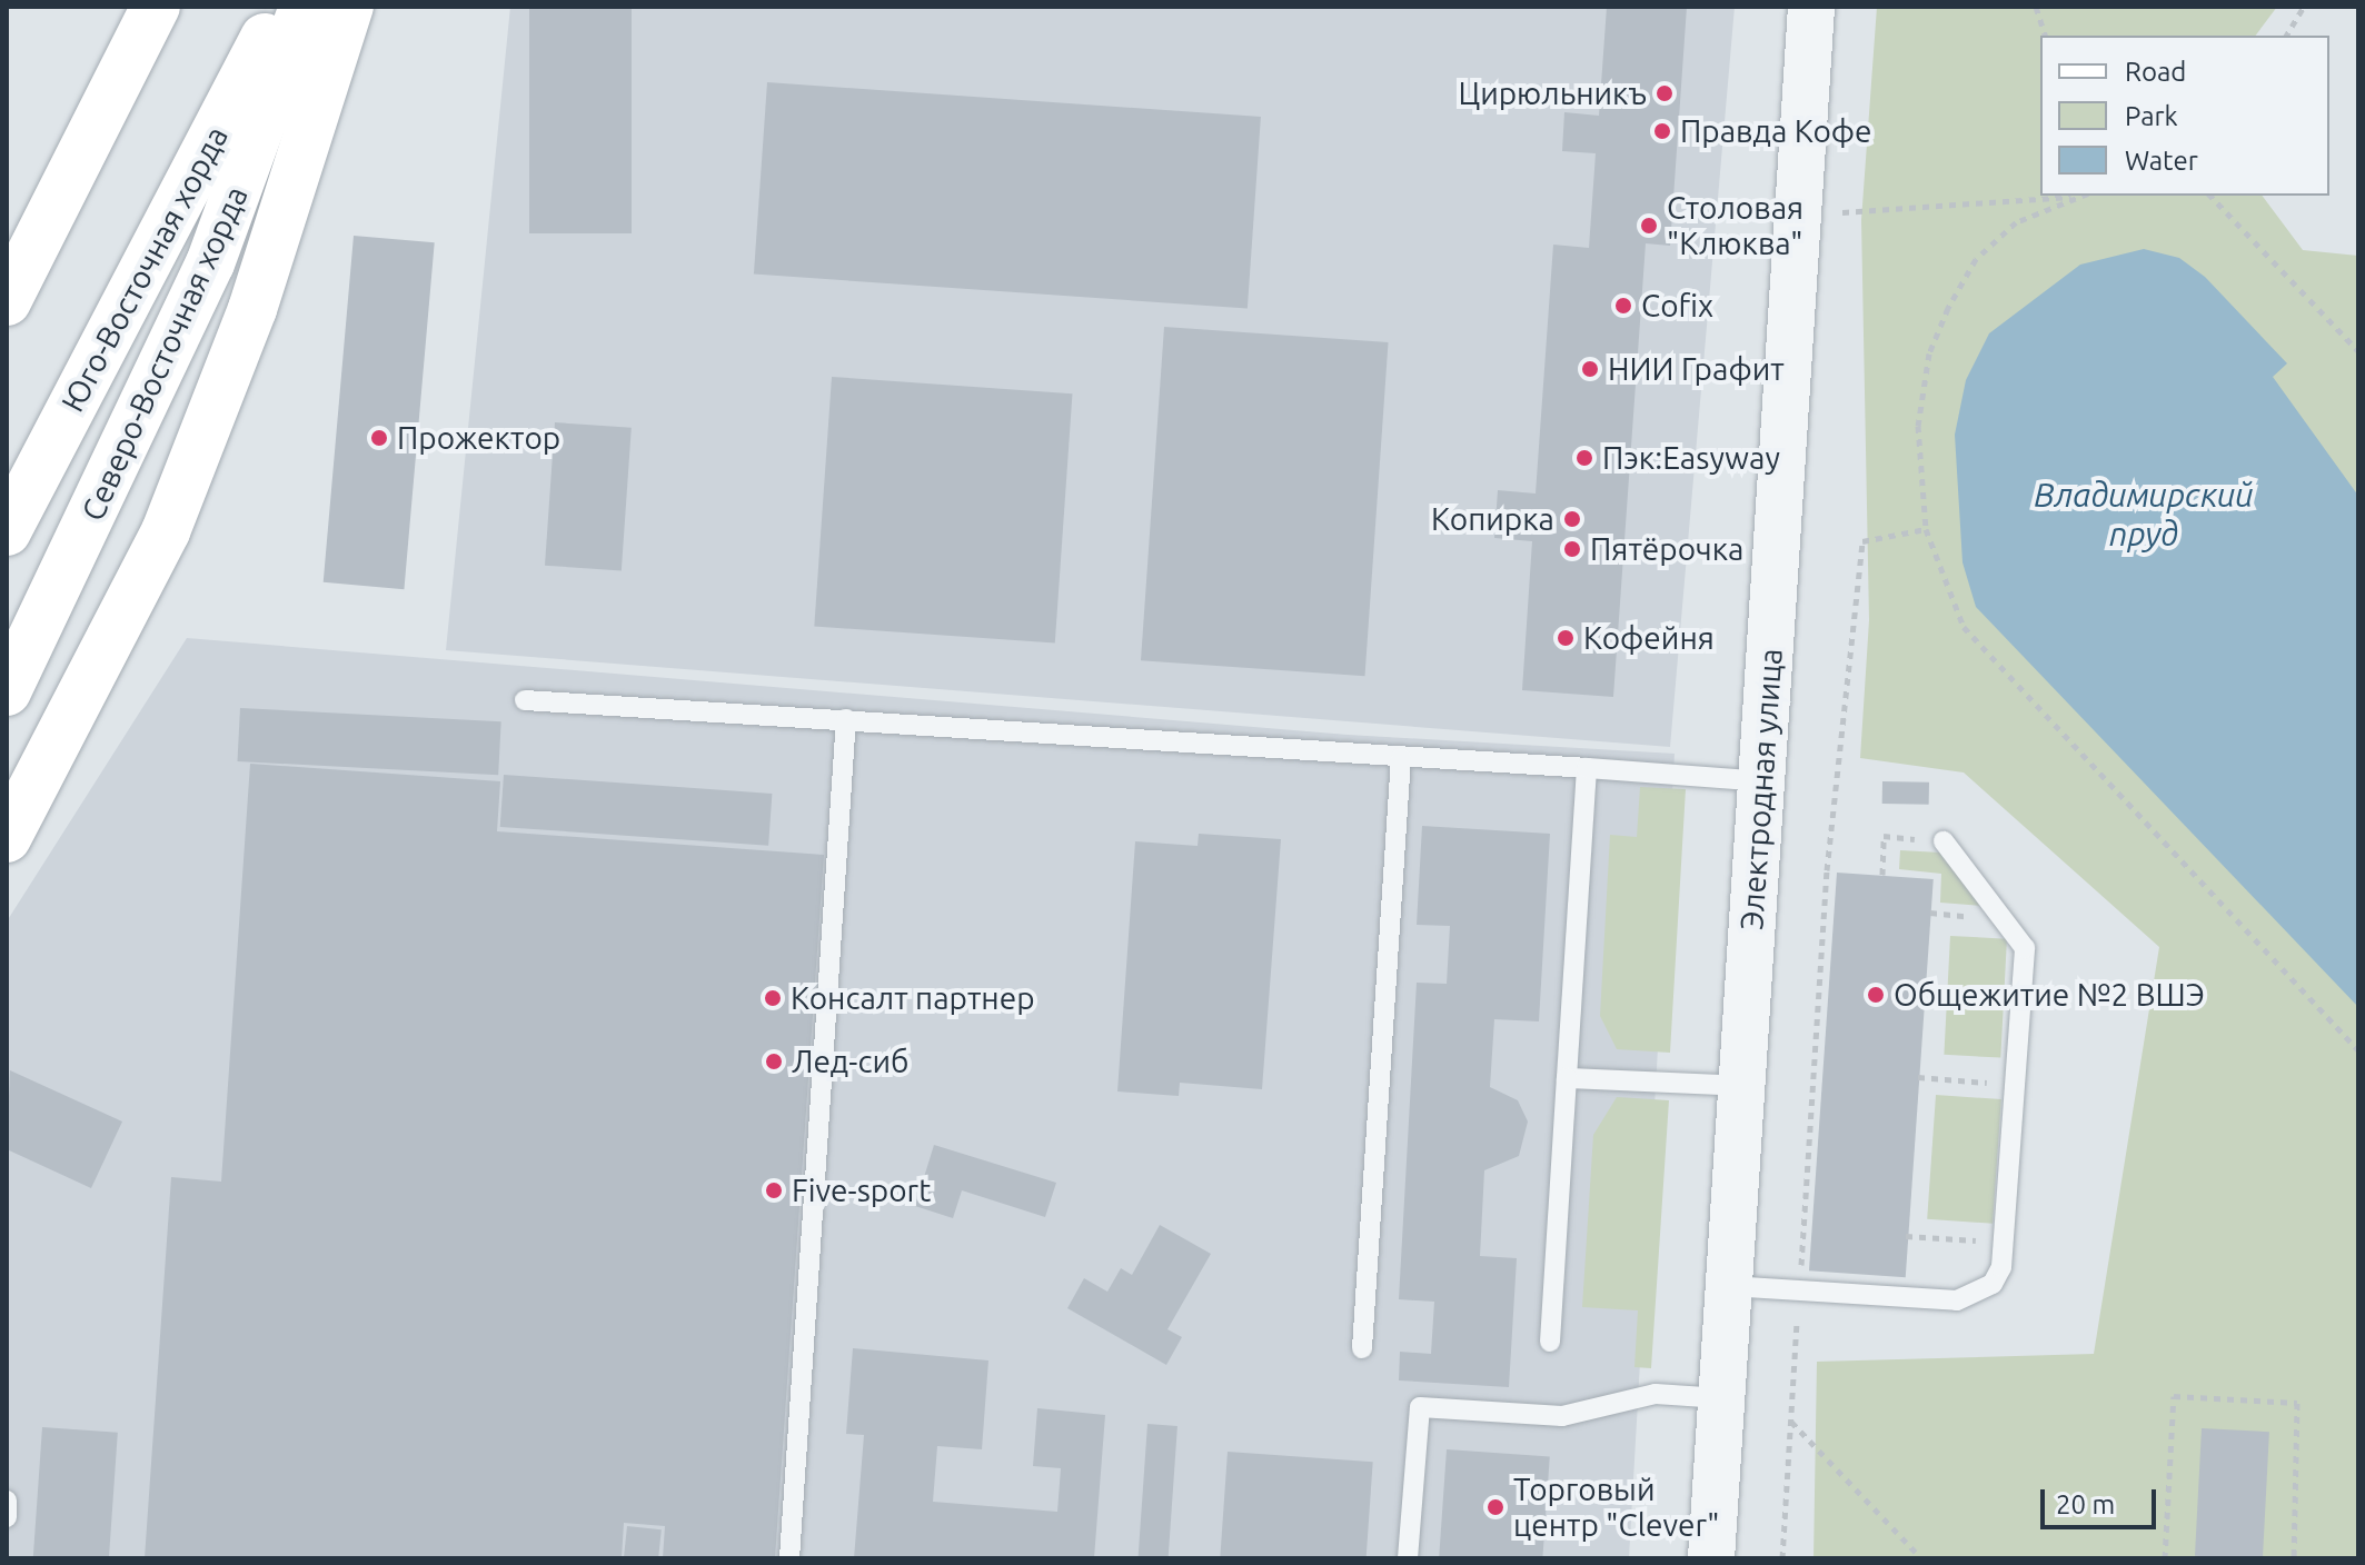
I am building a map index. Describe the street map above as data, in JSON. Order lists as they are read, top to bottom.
{
  "streets": {
    "main road": ["Юго-Восточная хорда", "Северо-Восточная хорда"],
    "street": ["Электродная улица"]
  },
  "water": ["Владимирский пруд"],
  "places": [
    "Цирюльникъ",
    "Правда Кофе",
    "Столовая \"Клюква\"",
    "Cofix",
    "НИИ Графит",
    "Прожектор",
    "Пэк:Easyway",
    "Копирка",
    "Пятёрочка",
    "Кофейня",
    "Общежитие №2 ВШЭ",
    "Консалт партнер",
    "Лед-сиб",
    "Five-sport",
    "Торговый центр \"Clever\""
  ],
  "legend": ["Road", "Park", "Water"],
  "scale_bar": "20 m"
}
